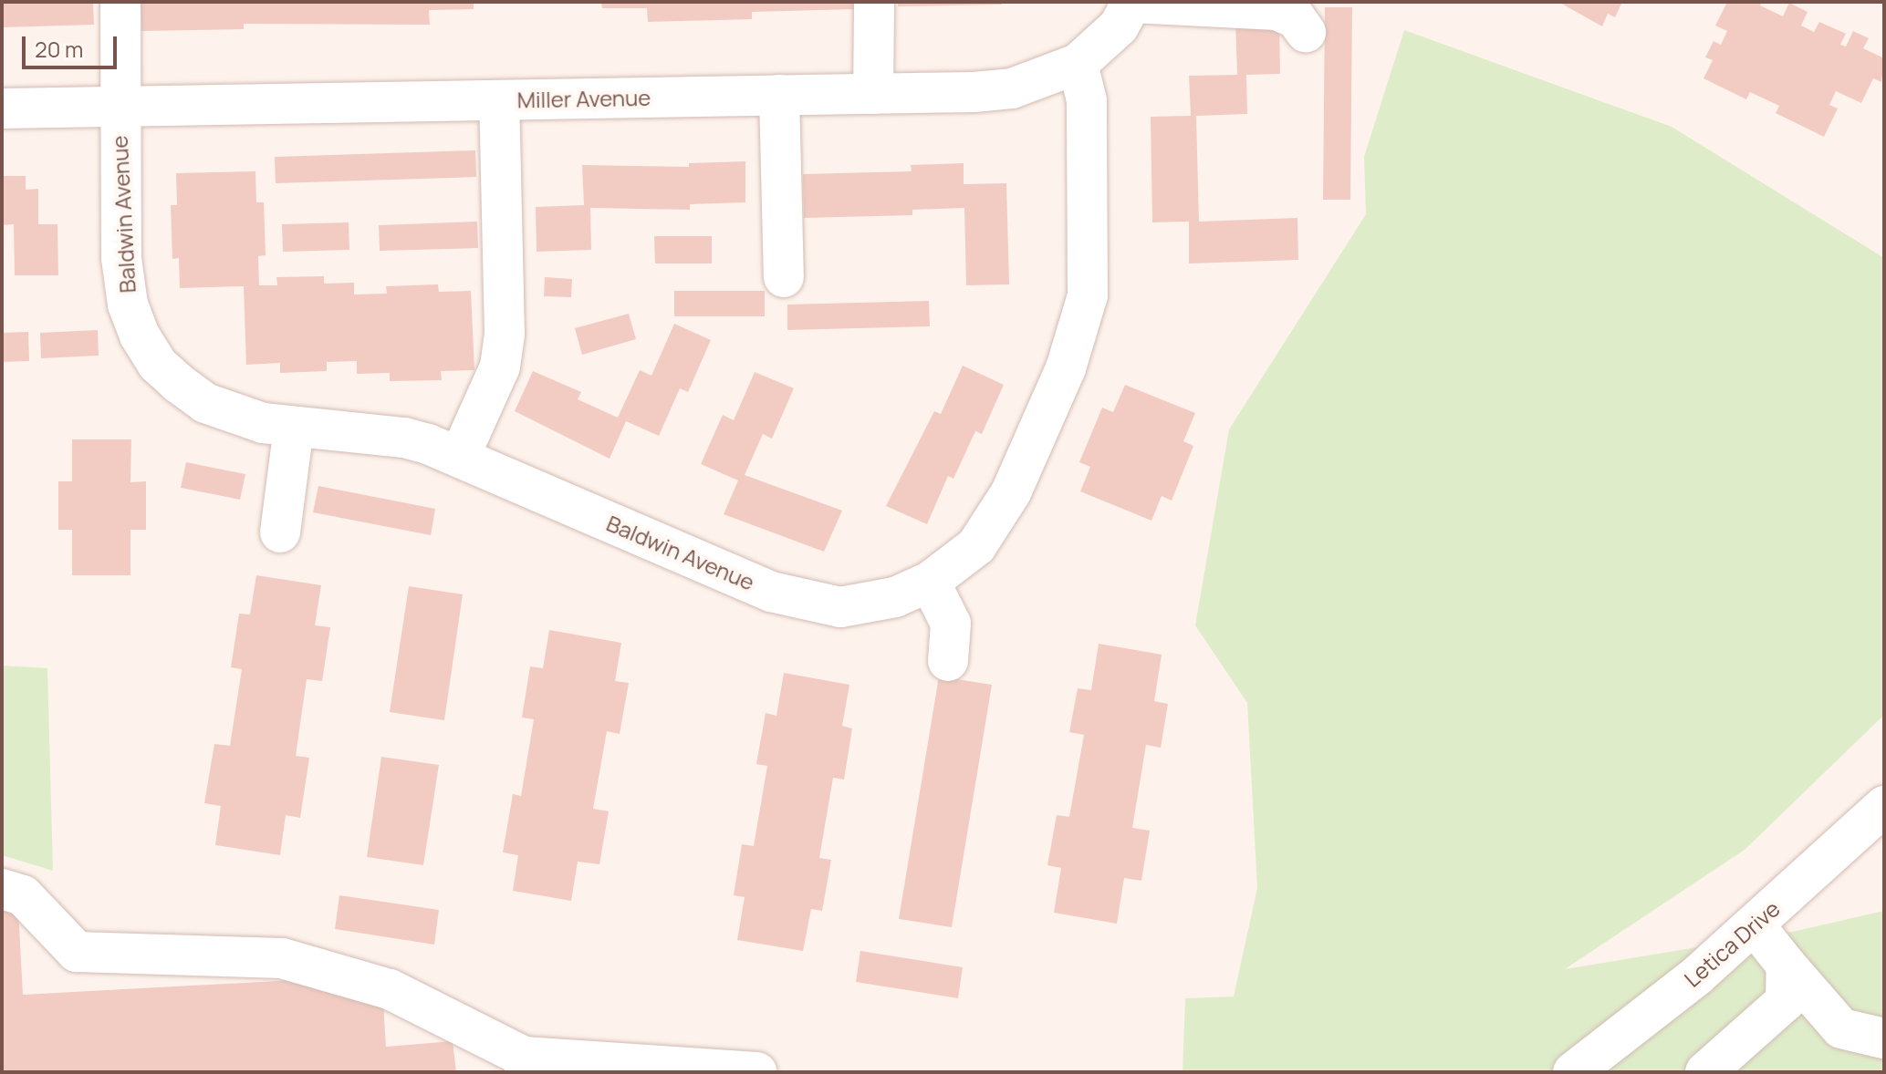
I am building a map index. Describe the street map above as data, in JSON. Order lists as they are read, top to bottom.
{
  "streets": {
    "street": ["Miller Avenue", "Baldwin Avenue", "Letica Drive"]
  },
  "crossings": [
    ["Miller Avenue", "Baldwin Avenue"]
  ],
  "scale_bar": "20 m"
}
